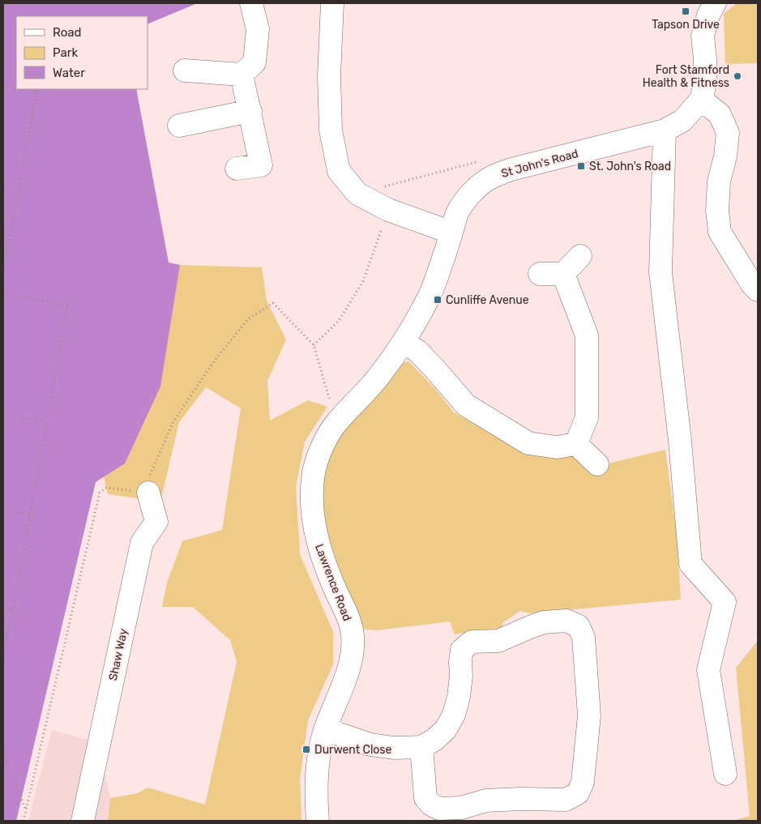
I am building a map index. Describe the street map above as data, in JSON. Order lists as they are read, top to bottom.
{
  "streets": {
    "street": ["St John's Road", "Lawrence Road", "Shaw Way"]
  },
  "crossings": [
    ["St John's Road", "Lawrence Road"]
  ],
  "places": {
    "transit": [
      "Tapson Drive",
      "St. John's Road",
      "Cunliffe Avenue",
      "Durwent Close"
    ],
    "other": ["Fort Stamford Health & Fitness"]
  },
  "legend": ["Road", "Park", "Water"]
}
